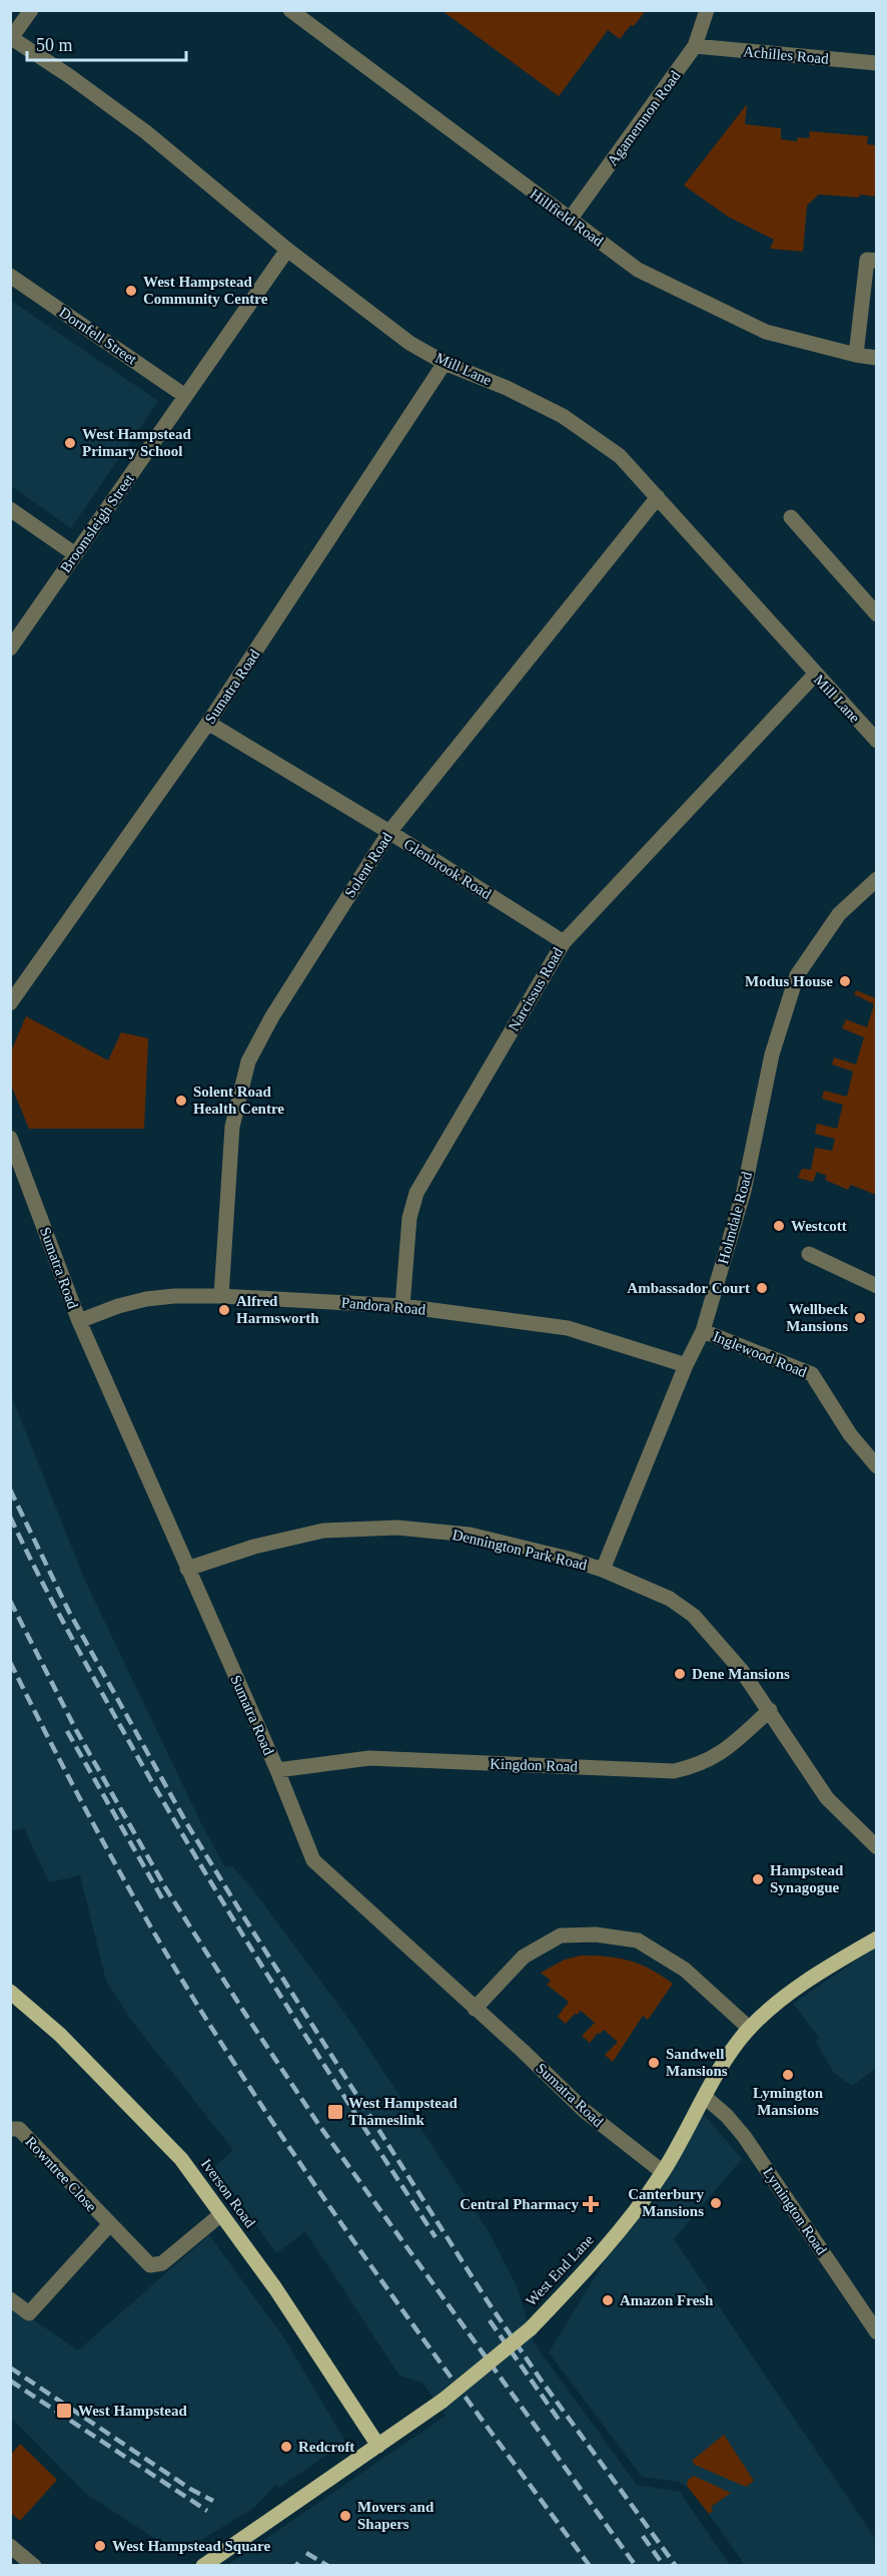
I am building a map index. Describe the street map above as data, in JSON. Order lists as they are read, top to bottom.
{
  "streets": {
    "main road": ["Iverson Road", "West End Lane"],
    "street": [
      "Achilles Road",
      "Agamemnon Road",
      "Hillfield Road",
      "Dornfell Street",
      "Mill Lane",
      "Broomsleigh Street",
      "Sumatra Road",
      "Solent Road",
      "Glenbrook Road",
      "Narcissus Road",
      "Holmdale Road",
      "Pandora Road",
      "Inglewood Road",
      "Dennington Park Road",
      "Kingdon Road",
      "Rowntree Close",
      "Lymington Road"
    ]
  },
  "crossings": [
    ["Achilles Road", "Agamemnon Road"],
    ["Agamemnon Road", "Hillfield Road"],
    ["Dornfell Street", "Broomsleigh Street"],
    ["Mill Lane", "Broomsleigh Street"],
    ["Mill Lane", "Sumatra Road"],
    ["Mill Lane", "Solent Road"],
    ["Mill Lane", "Narcissus Road"],
    ["Sumatra Road", "Glenbrook Road"],
    ["Sumatra Road", "Pandora Road"],
    ["Sumatra Road", "Dennington Park Road"],
    ["Sumatra Road", "Kingdon Road"],
    ["Sumatra Road", "West End Lane"],
    ["Solent Road", "Glenbrook Road"],
    ["Solent Road", "Pandora Road"],
    ["Glenbrook Road", "Narcissus Road"],
    ["Narcissus Road", "Pandora Road"],
    ["Holmdale Road", "Pandora Road"],
    ["Holmdale Road", "Inglewood Road"],
    ["Holmdale Road", "Dennington Park Road"],
    ["Dennington Park Road", "Kingdon Road"],
    ["Rowntree Close", "Iverson Road"],
    ["Iverson Road", "West End Lane"],
    ["Lymington Road", "West End Lane"]
  ],
  "places": {
    "other": [
      "West Hampstead Community Centre",
      "West Hampstead Primary School",
      "Modus House",
      "Solent Road Health Centre",
      "Westcott",
      "Ambassador Court",
      "Alfred Harmsworth",
      "Wellbeck Mansions",
      "Dene Mansions",
      "Hampstead Synagogue",
      "Sandwell Mansions",
      "Lymington Mansions",
      "Canterbury Mansions",
      "Amazon Fresh",
      "Redcroft",
      "Movers and Shapers",
      "West Hampstead Square"
    ],
    "transit": ["West Hampstead Thameslink", "West Hampstead"],
    "health": ["Central Pharmacy"]
  },
  "scale_bar": "50 m"
}
